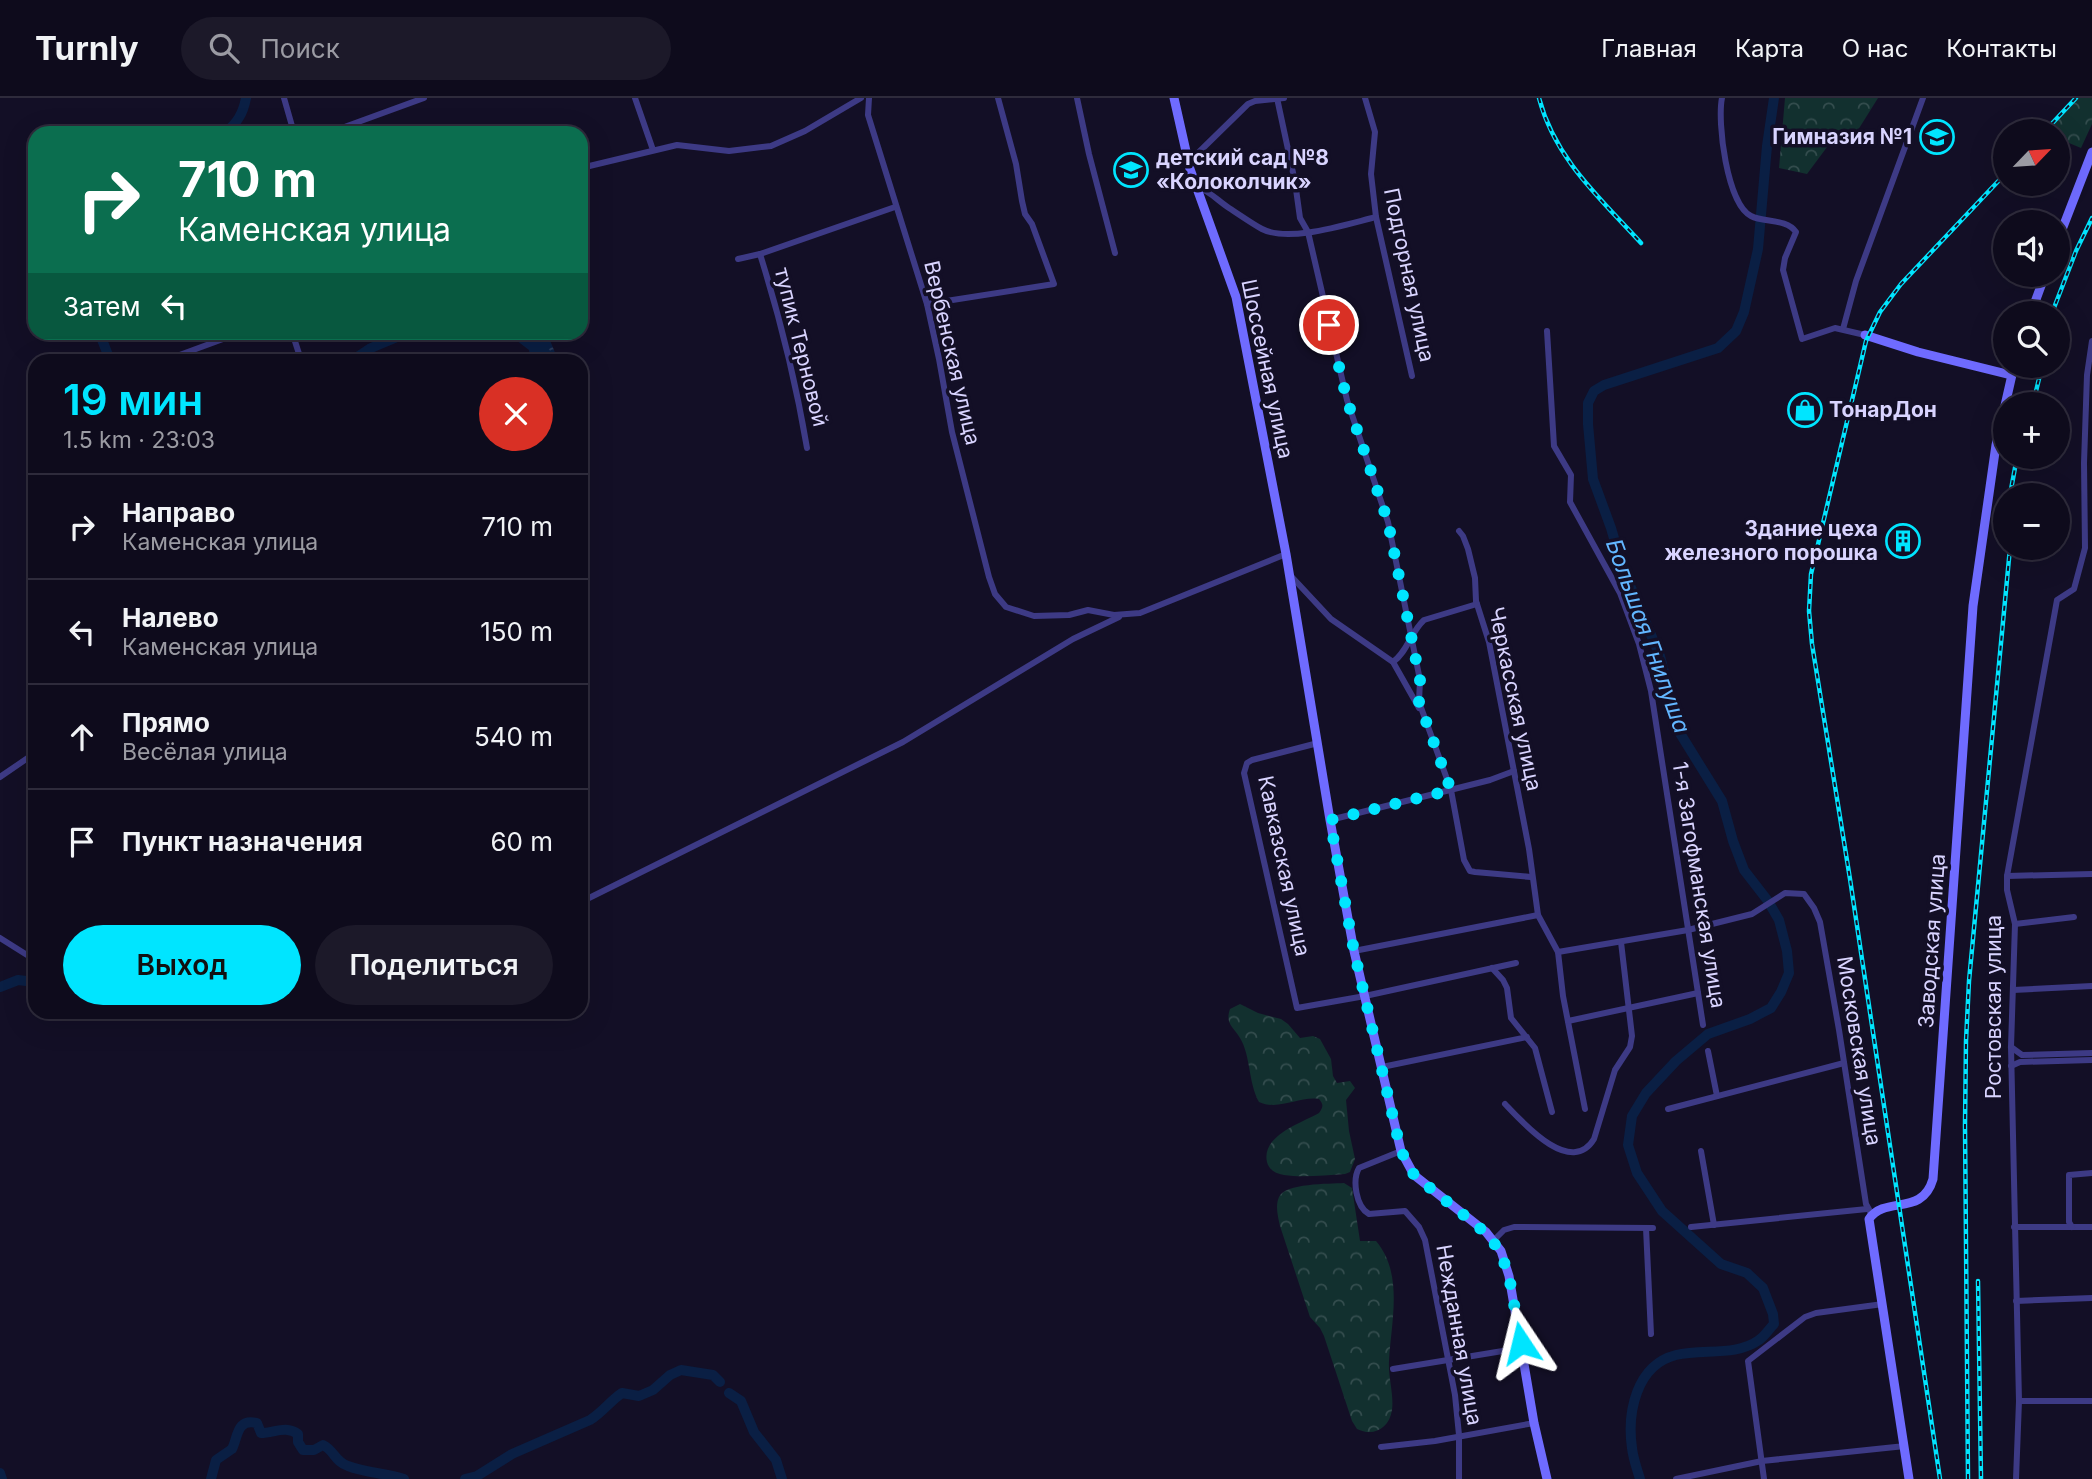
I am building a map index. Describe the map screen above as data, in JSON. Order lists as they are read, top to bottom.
{
  "streets": {
    "main road": ["Шоссейная улица", "Заводская улица"],
    "street": [
      "Подгорная улица",
      "тупик Терновой",
      "Вербенская улица",
      "Черкасская улица",
      "Кавказская улица",
      "1-я Загофманская улица",
      "Ростовская улица",
      "Московская улица",
      "Нежданная улица"
    ]
  },
  "crossings": [
    ["тупик Терновой", "Вербенская улица"],
    ["Шоссейная улица", "Кавказская улица"],
    ["Шоссейная улица", "Нежданная улица"],
    ["1-я Загофманская улица", "Московская улица"],
    ["Заводская улица", "Московская улица"]
  ],
  "water": ["Большая Гнилуша"],
  "places": {
    "school or university": ["Гимназия №1", "детский сад №8 «Колоколчик»"],
    "shop": ["ТонарДон"],
    "building": ["Здание цеха железного порошка"]
  },
  "north": "top right",
  "page": {
    "header": "Turnly",
    "search": "Поиск",
    "nav": [
      "Главная",
      "Карта",
      "О нас",
      "Контакты"
    ],
    "map_buttons": ["+", "−"],
    "turn": ["710 m", "Каменская улица"],
    "then": "Затем",
    "heading": ["19 мин", "1.5 km · 23:03"],
    "list": [
      {
        "name": "Направо",
        "note": "Каменская улица",
        "value": "710 m"
      },
      {
        "name": "Налево",
        "note": "Каменская улица",
        "value": "150 m"
      },
      {
        "name": "Прямо",
        "note": "Весёлая улица",
        "value": "540 m"
      },
      {
        "name": "Пункт назначения",
        "value": "60 m"
      }
    ],
    "buttons": ["Выход", "Поделиться"]
  }
}
